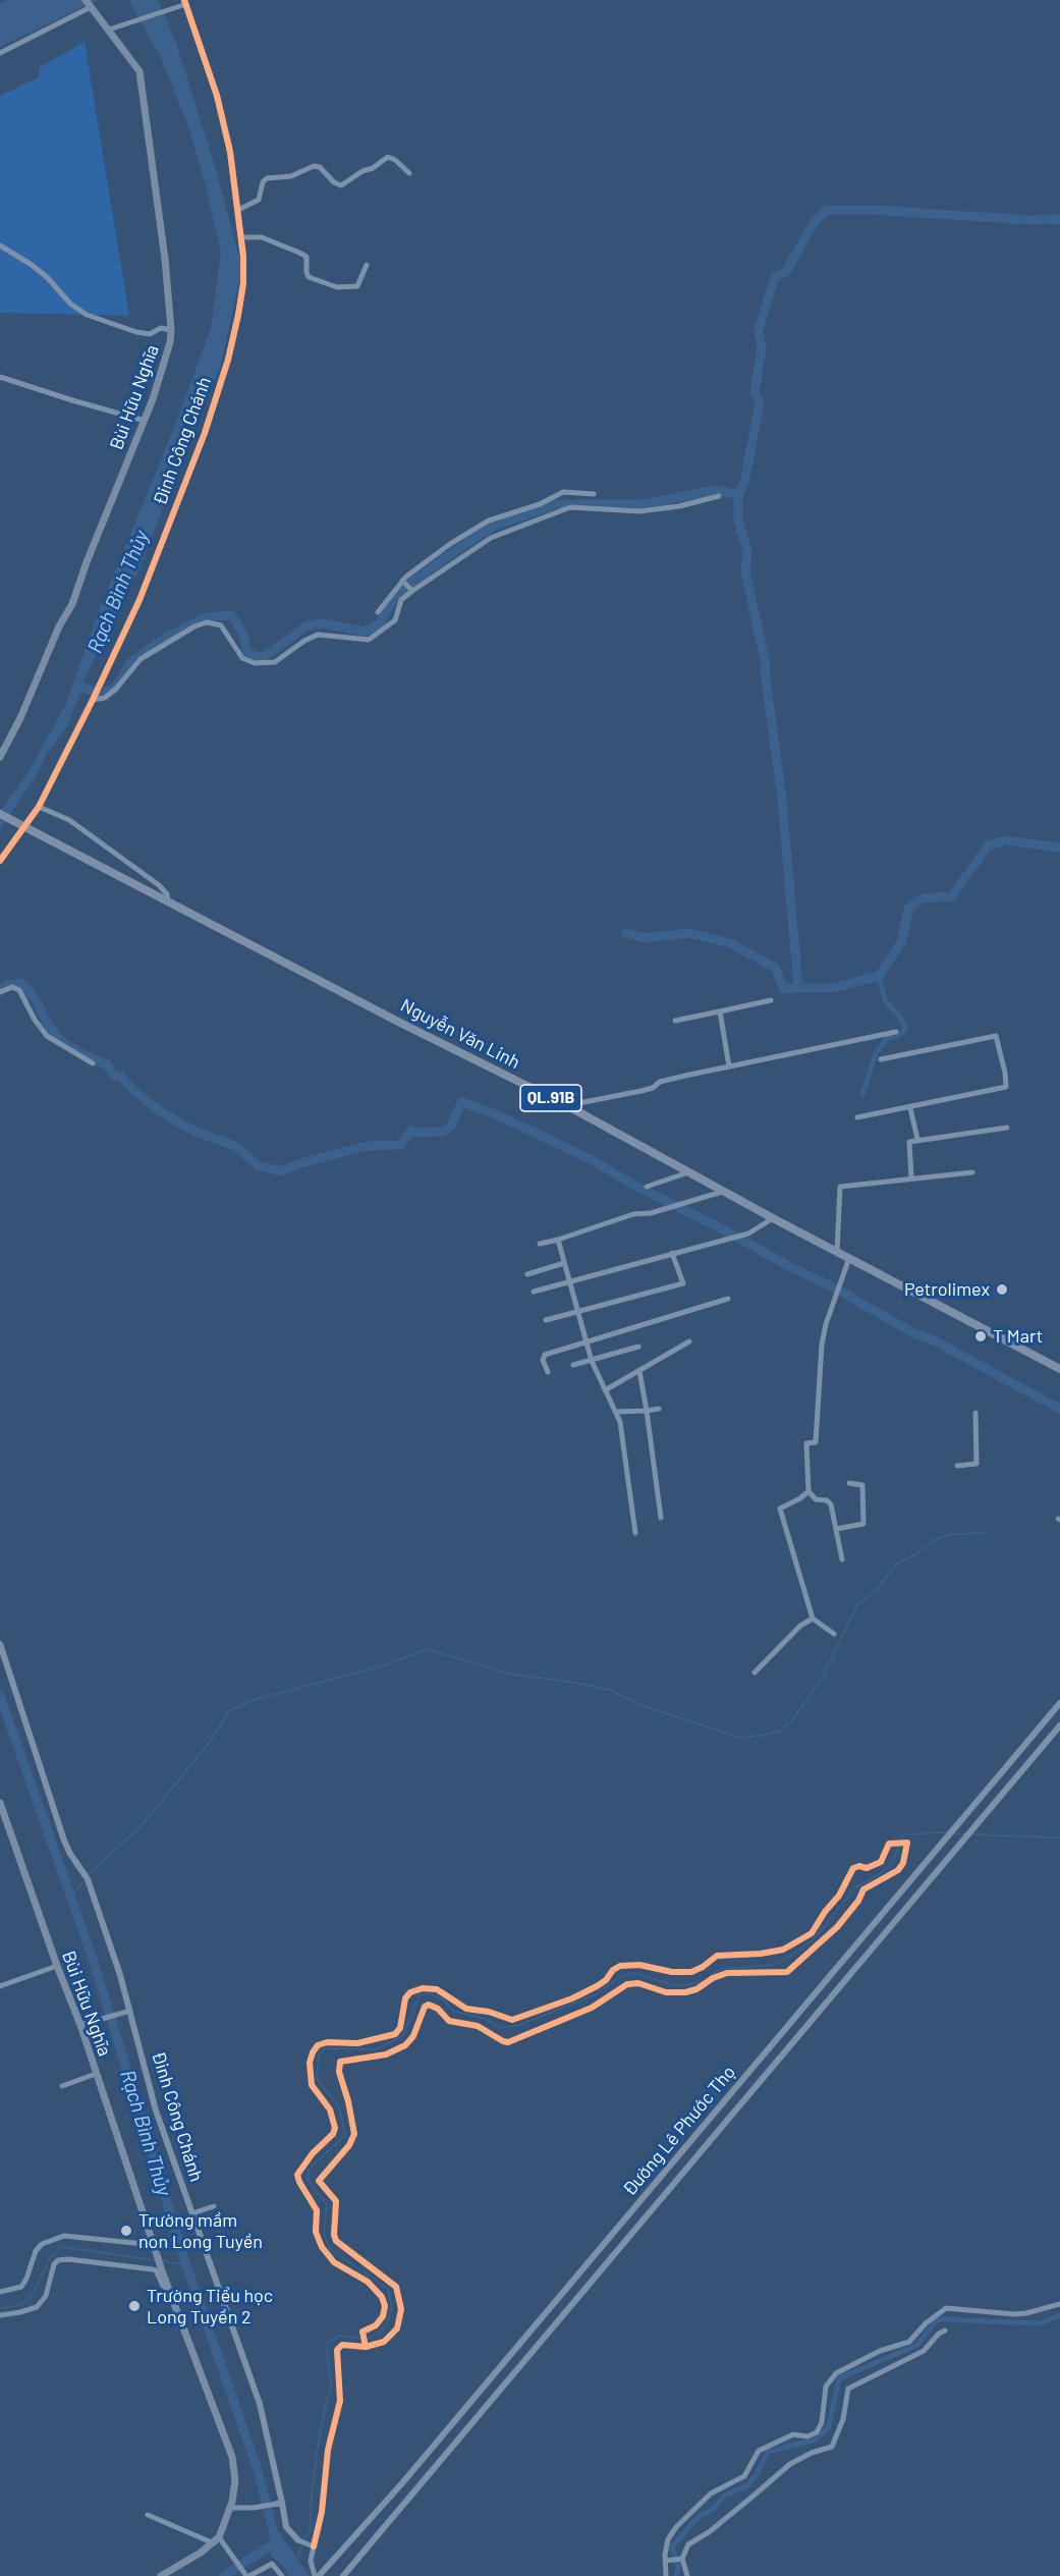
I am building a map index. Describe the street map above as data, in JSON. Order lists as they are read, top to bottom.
{
  "streets": {
    "highway": ["Nguyễn Văn Linh", "QL.91B"],
    "main road": ["Bùi Hữu Nghĩa"],
    "street": ["Đinh Công Chánh", "Đường Lê Phước Thọ"]
  },
  "water": ["Rạch Bình Thủy"],
  "places": [
    "Petrolimex",
    "T Mart",
    "Trường mầm non Long Tuyền",
    "Trường Tiểu học Long Tuyền 2"
  ]
}
